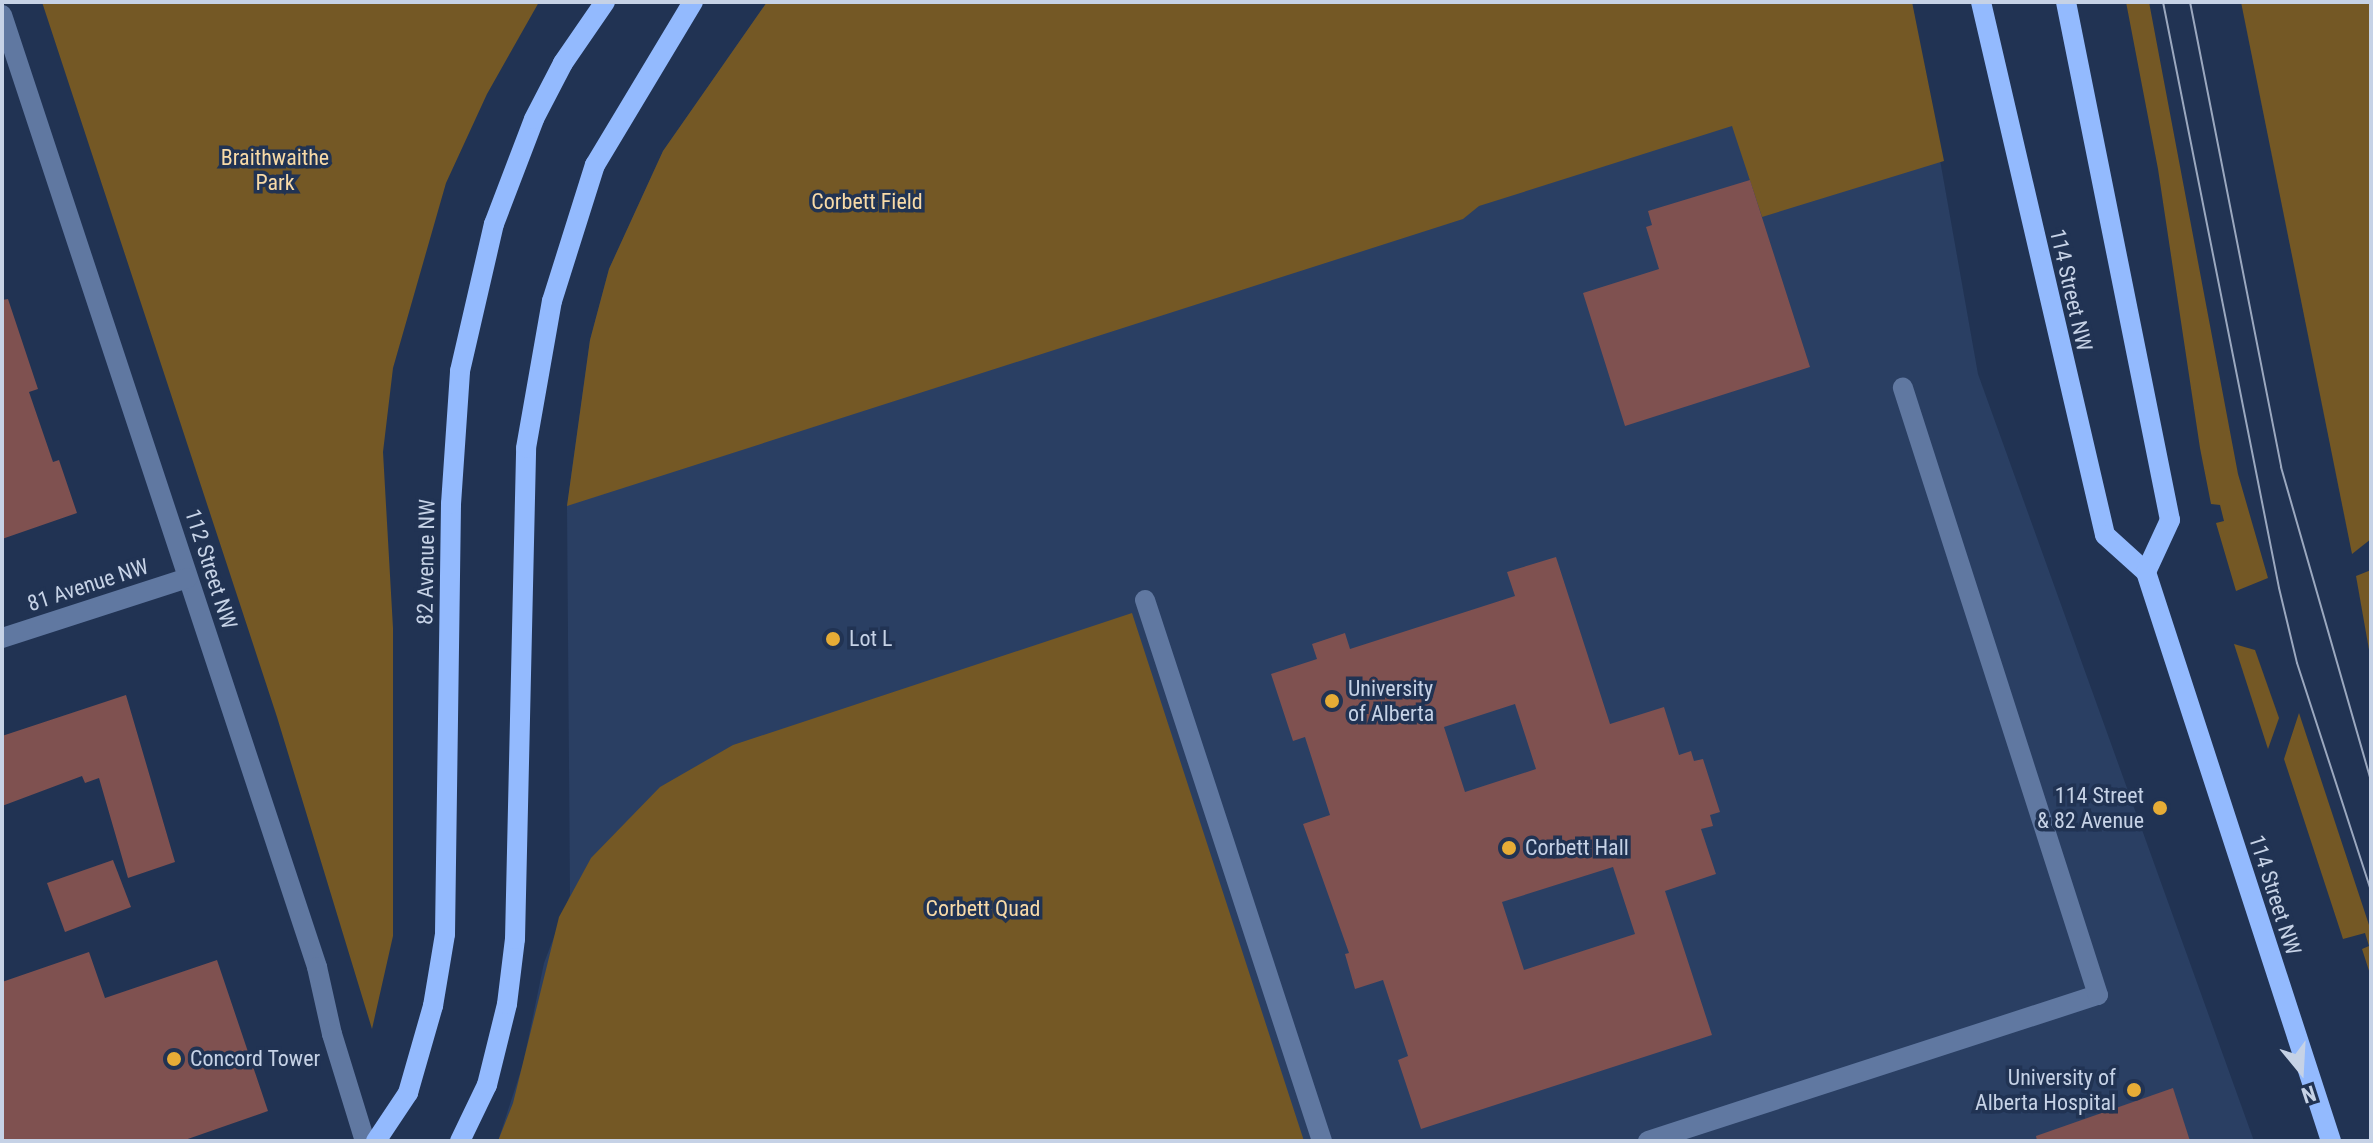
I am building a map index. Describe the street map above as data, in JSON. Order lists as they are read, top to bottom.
{
  "streets": {
    "main road": ["114 Street NW", "82 Avenue NW"],
    "street": ["112 Street NW", "81 Avenue NW"]
  },
  "crossings": [
    ["112 Street NW", "81 Avenue NW"]
  ],
  "parks": ["Braithwaithe Park", "Corbett Field", "Corbett Quad"],
  "places": [
    "Lot L",
    "University of Alberta",
    "114 Street & 82 Avenue",
    "Corbett Hall",
    "Concord Tower",
    "University of Alberta Hospital"
  ],
  "north": "bottom"
}
